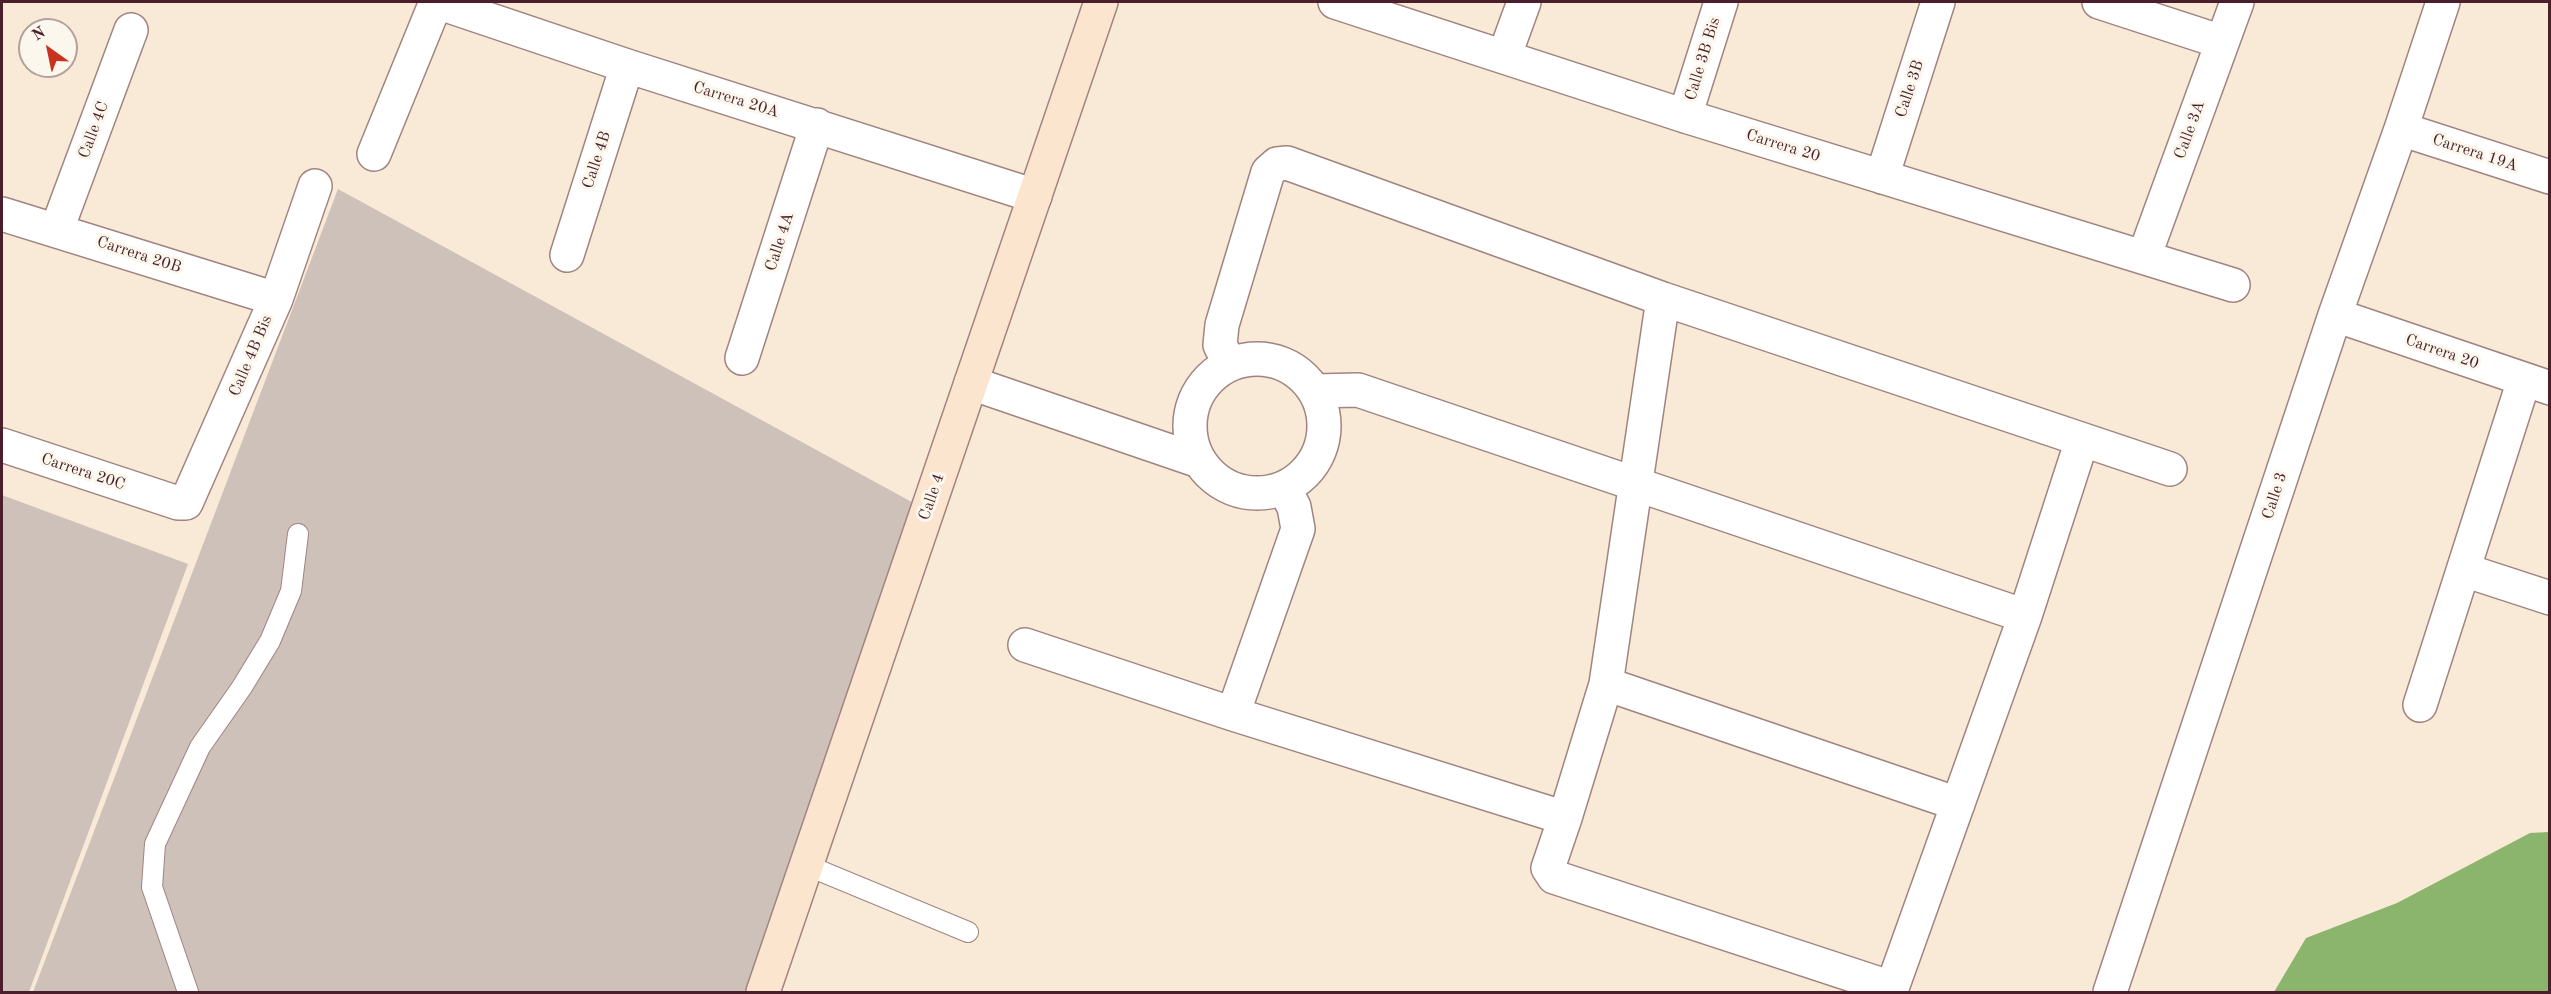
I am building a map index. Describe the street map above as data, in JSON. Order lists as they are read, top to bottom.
{
  "streets": {
    "street": [
      "Calle 3B Bis",
      "Calle 3B",
      "Carrera 20A",
      "Calle 4C",
      "Calle 3A",
      "Carrera 20",
      "Carrera 19A",
      "Calle 4B",
      "Calle 4A",
      "Carrera 20B",
      "Calle 4B Bis",
      "Carrera 20C",
      "Calle 3",
      "Calle 4"
    ]
  },
  "crossings": [
    ["Calle 3B Bis", "Carrera 20"],
    ["Calle 3B", "Carrera 20"],
    ["Carrera 20A", "Calle 4B"],
    ["Carrera 20A", "Calle 4A"],
    ["Carrera 20A", "Calle 4"],
    ["Calle 4C", "Carrera 20B"],
    ["Calle 3A", "Carrera 20"],
    ["Carrera 20", "Calle 3"],
    ["Carrera 19A", "Calle 3"],
    ["Carrera 20B", "Calle 4B Bis"],
    ["Calle 4B Bis", "Carrera 20C"]
  ],
  "north": "top left"
}
